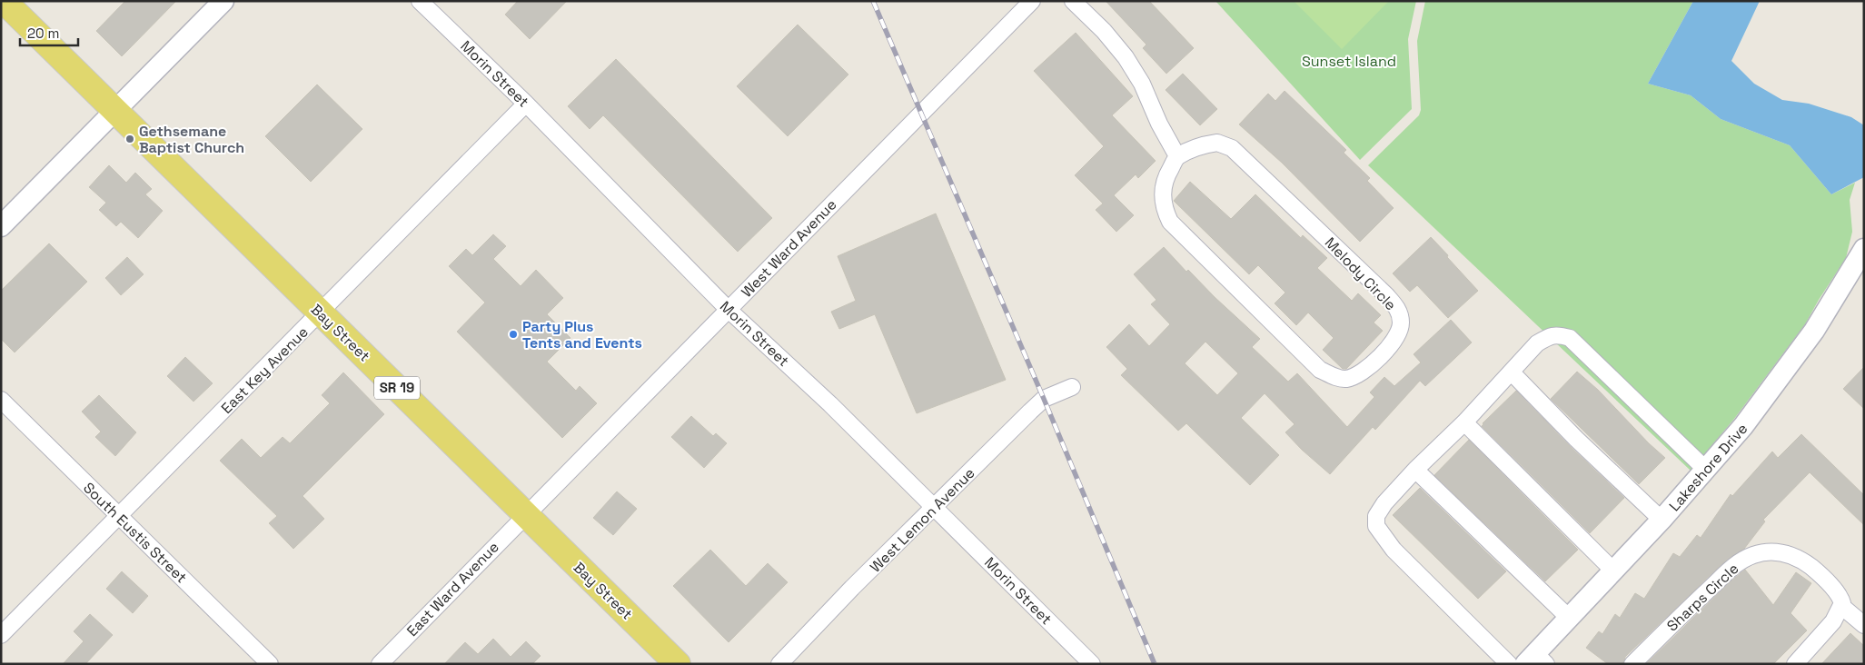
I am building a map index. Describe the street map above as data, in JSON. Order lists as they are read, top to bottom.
{
  "streets": {
    "main road": ["Bay Street", "SR 19"],
    "street": [
      "Morin Street",
      "West Ward Avenue",
      "Melody Circle",
      "East Key Avenue",
      "Lakeshore Drive",
      "West Lemon Avenue",
      "South Eustis Street",
      "East Ward Avenue",
      "Sharps Circle"
    ]
  },
  "crossings": [
    ["Morin Street", "West Ward Avenue"],
    ["Morin Street", "East Key Avenue"],
    ["Morin Street", "West Lemon Avenue"],
    ["West Ward Avenue", "Bay Street"],
    ["West Ward Avenue", "East Ward Avenue"],
    ["Bay Street", "East Key Avenue"],
    ["Bay Street", "East Ward Avenue"],
    ["East Key Avenue", "South Eustis Street"]
  ],
  "parks": ["Sunset Island"],
  "places": ["Gethsemane Baptist Church", "Party Plus Tents and Events"],
  "scale_bar": "20 m"
}
